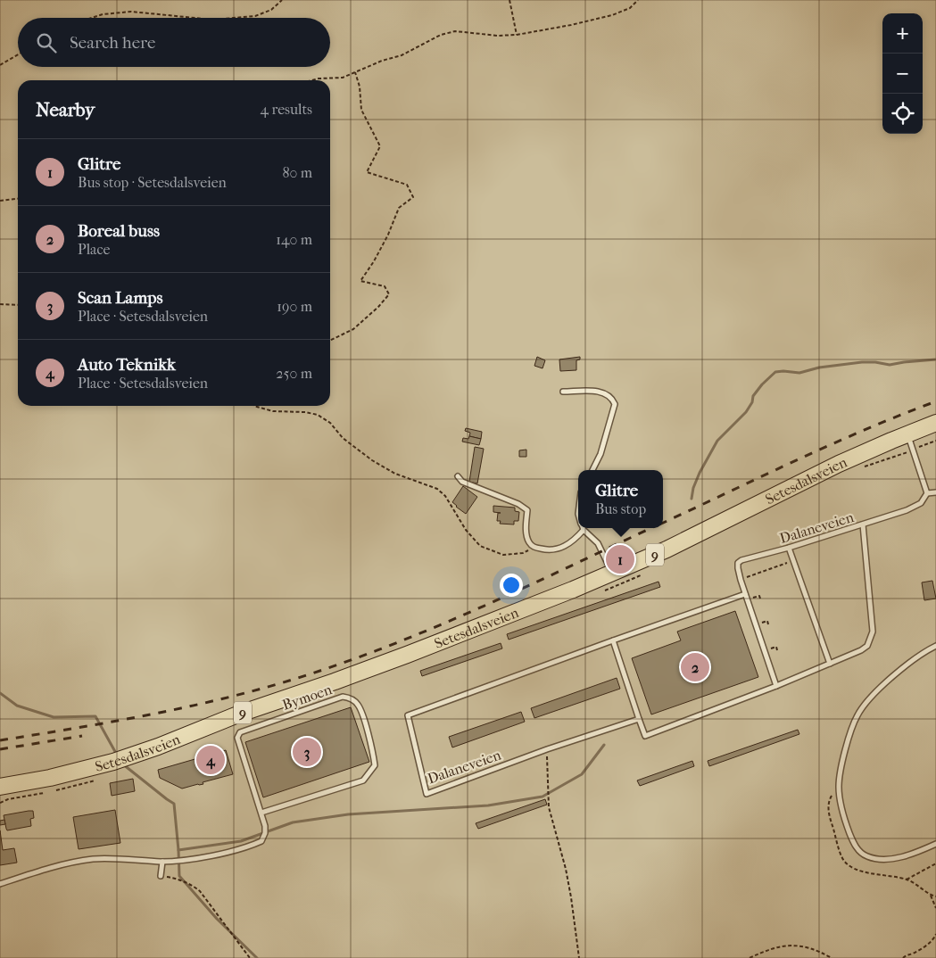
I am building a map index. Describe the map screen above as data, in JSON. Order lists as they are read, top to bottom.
{
  "streets": {
    "highway": ["Setesdalsveien", "9"],
    "lane": ["Dalaneveien", "Bymoen"]
  },
  "page": {
    "map_buttons": ["+", "−"],
    "search": "Search here",
    "heading": ["Nearby", "4 results"],
    "list": [
      {
        "mark": "1",
        "name": "Glitre",
        "note": "Bus stop · Setesdalsveien",
        "value": "80 m"
      },
      {
        "mark": "2",
        "name": "Boreal buss",
        "note": "Place",
        "value": "140 m"
      },
      {
        "mark": "3",
        "name": "Scan Lamps",
        "note": "Place · Setesdalsveien",
        "value": "190 m"
      },
      {
        "mark": "4",
        "name": "Auto Teknikk",
        "note": "Place · Setesdalsveien",
        "value": "250 m"
      }
    ],
    "popup": ["Glitre", "Bus stop"],
    "pins": [
      "1",
      "2",
      "3",
      "4"
    ]
  }
}
